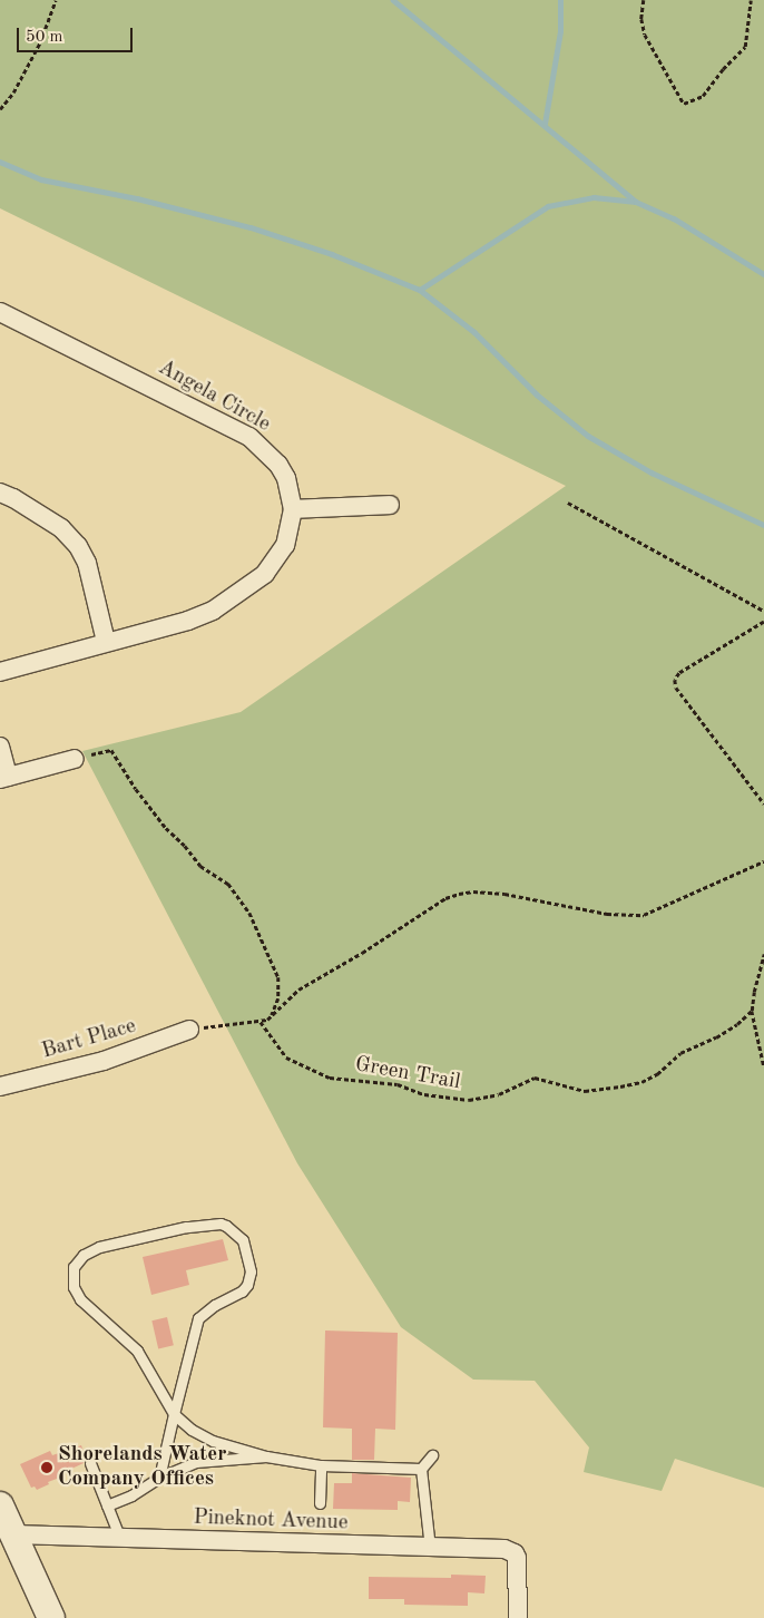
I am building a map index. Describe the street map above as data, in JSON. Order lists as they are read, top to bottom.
{
  "streets": {
    "street": ["Angela Circle", "Bart Place", "Pineknot Avenue"],
    "path": ["Green Trail"]
  },
  "places": ["Shorelands Water Company Offices"],
  "scale_bar": "50 m"
}
